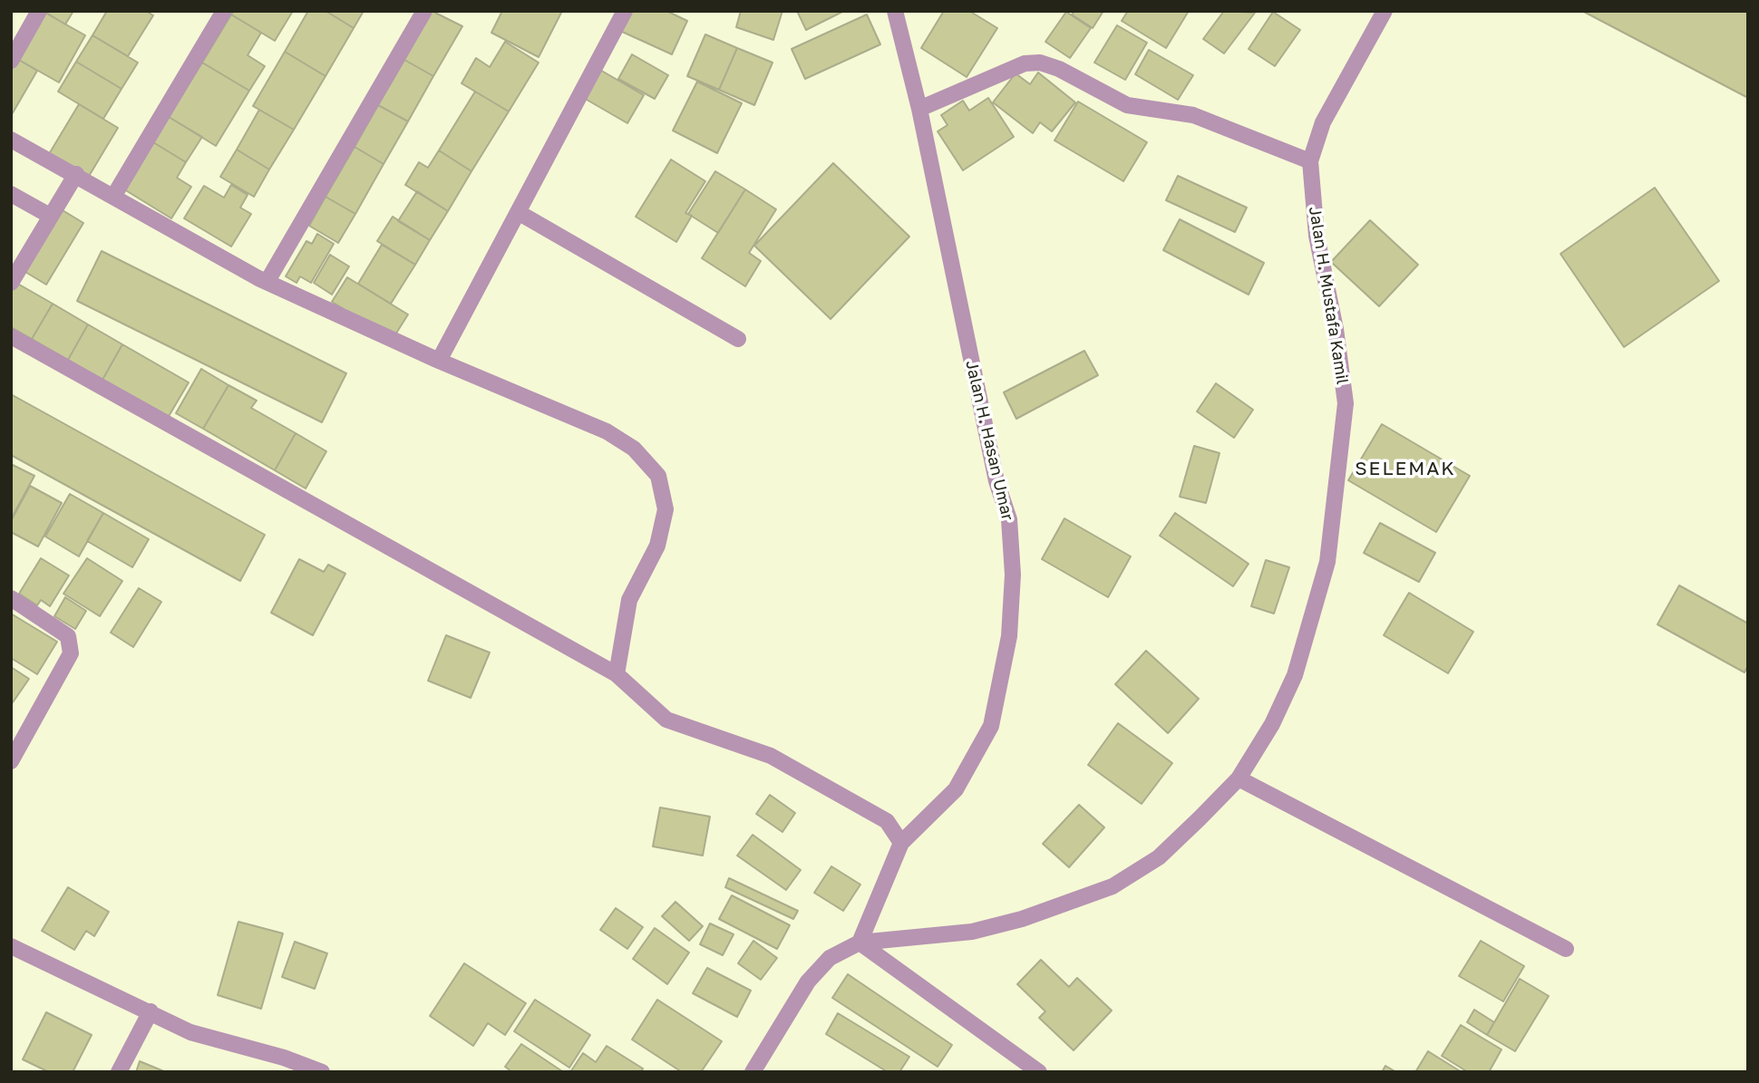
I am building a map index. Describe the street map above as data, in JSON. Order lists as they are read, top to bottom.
{
  "streets": {
    "street": ["Jalan H. Mustafa Kamil", "Jalan H. Hasan Umar"]
  },
  "districts": ["SELEMAK"]
}
